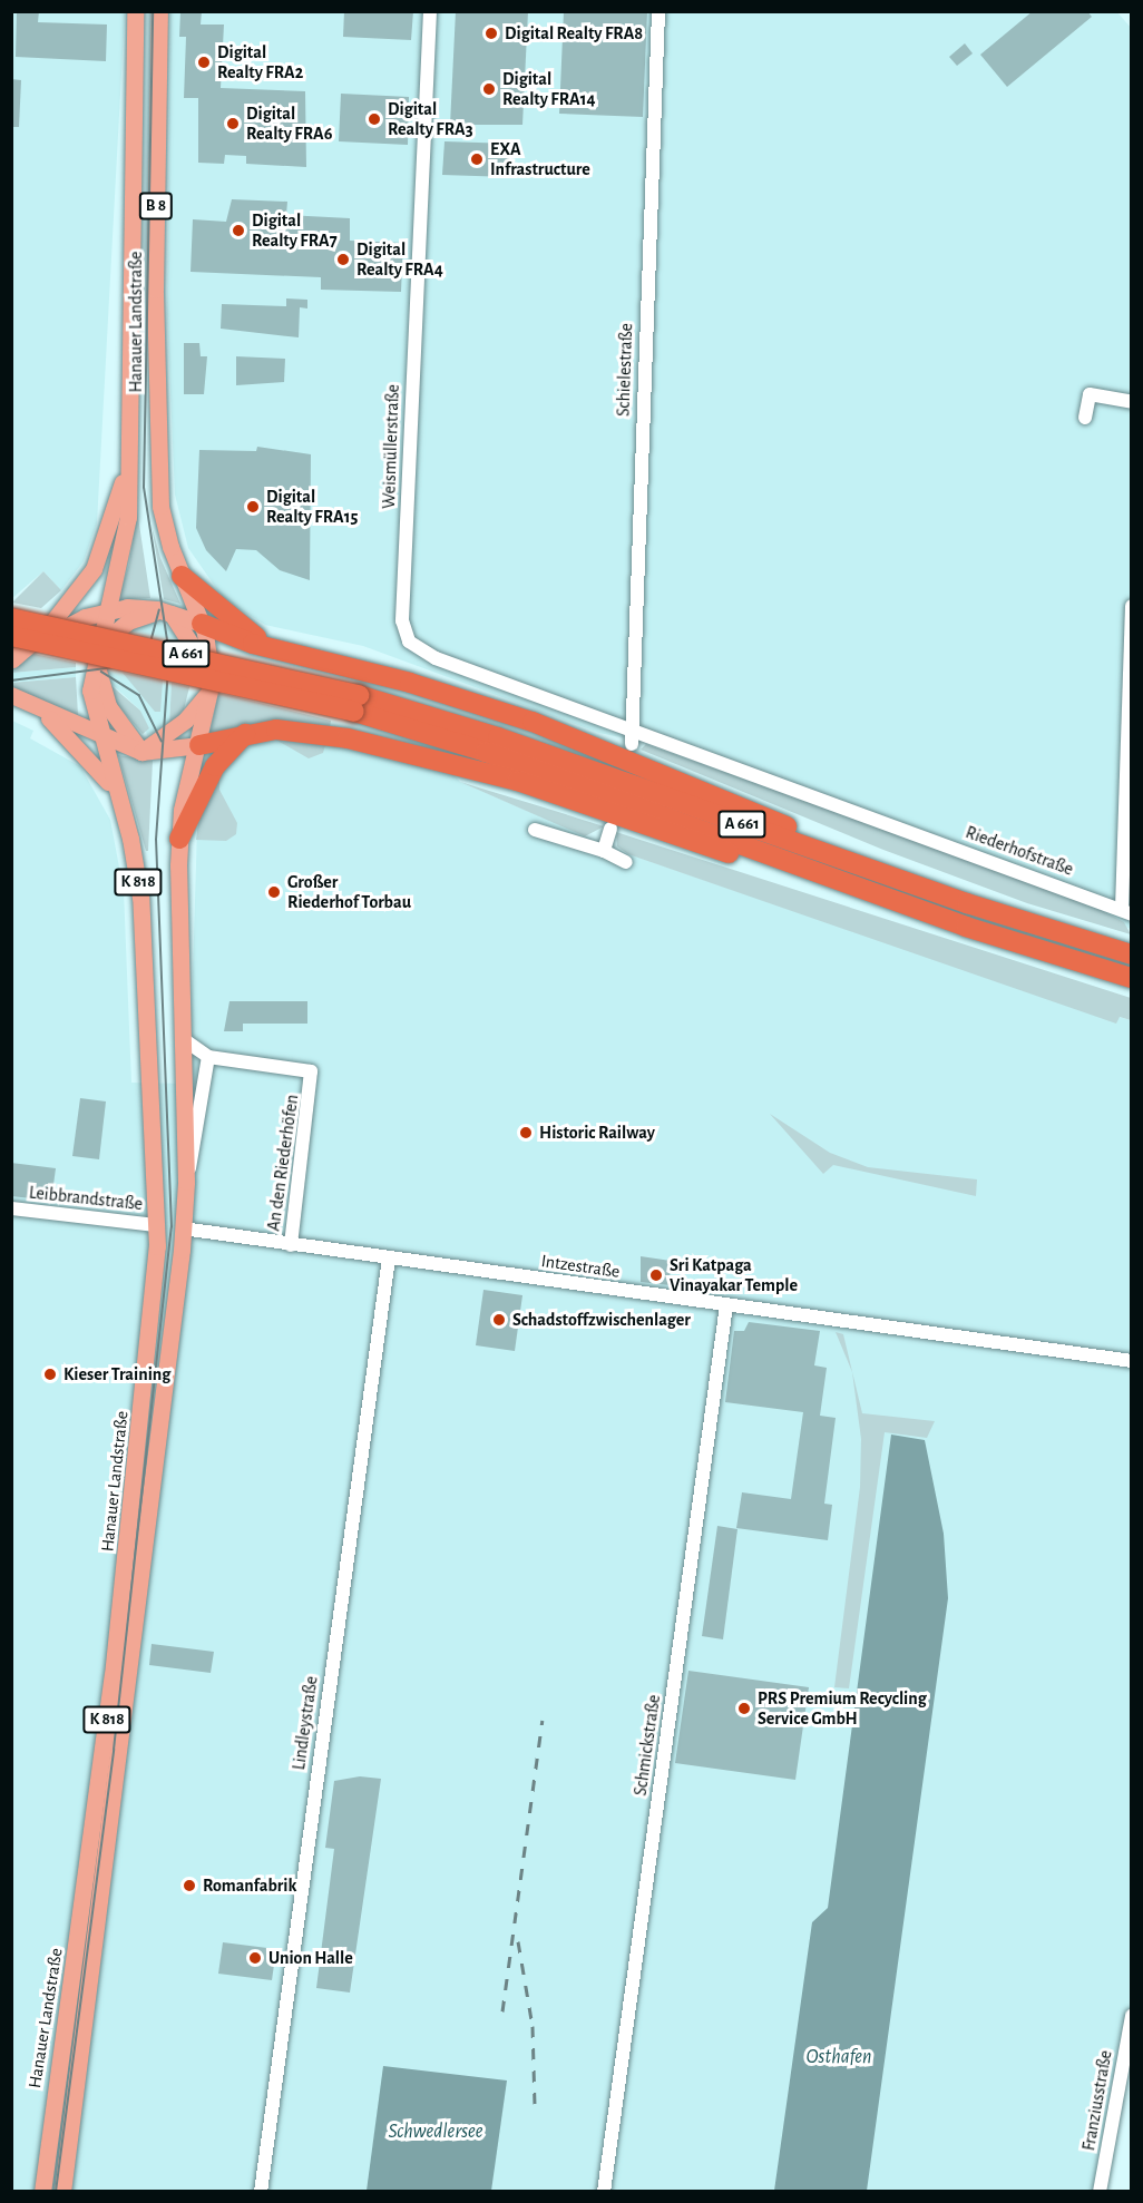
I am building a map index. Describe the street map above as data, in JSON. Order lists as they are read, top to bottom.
{
  "streets": {
    "highway": ["A 661"],
    "main road": ["B 8", "Hanauer Landstraße", "K 818"],
    "street": [
      "Schielestraße",
      "Weismüllerstraße",
      "Riederhofstraße",
      "An den Riederhöfen",
      "Leibbrandstraße",
      "Intzestraße",
      "Lindleystraße",
      "Schmickstraße",
      "Franziusstraße"
    ]
  },
  "crossings": [
    ["B 8", "Hanauer Landstraße"],
    ["B 8", "K 818"],
    ["Hanauer Landstraße", "K 818"],
    ["Hanauer Landstraße", "An den Riederhöfen"],
    ["Hanauer Landstraße", "Leibbrandstraße"],
    ["Hanauer Landstraße", "Intzestraße"],
    ["Schielestraße", "Weismüllerstraße"],
    ["Schielestraße", "Riederhofstraße"],
    ["Weismüllerstraße", "Riederhofstraße"],
    ["An den Riederhöfen", "Intzestraße"],
    ["Intzestraße", "Lindleystraße"],
    ["Intzestraße", "Schmickstraße"]
  ],
  "water": ["Osthafen", "Schwedlersee"],
  "places": [
    "Digital Realty FRA8",
    "Digital Realty FRA2",
    "Digital Realty FRA14",
    "Digital Realty FRA3",
    "Digital Realty FRA6",
    "EXA Infrastructure",
    "Digital Realty FRA7",
    "Digital Realty FRA4",
    "Digital Realty FRA15",
    "Großer Riederhof Torbau",
    "Historic Railway",
    "Sri Katpaga Vinayakar Temple",
    "Schadstoffzwischenlager",
    "Kieser Training",
    "PRS Premium Recycling Service GmbH",
    "Romanfabrik",
    "Union Halle"
  ]
}
